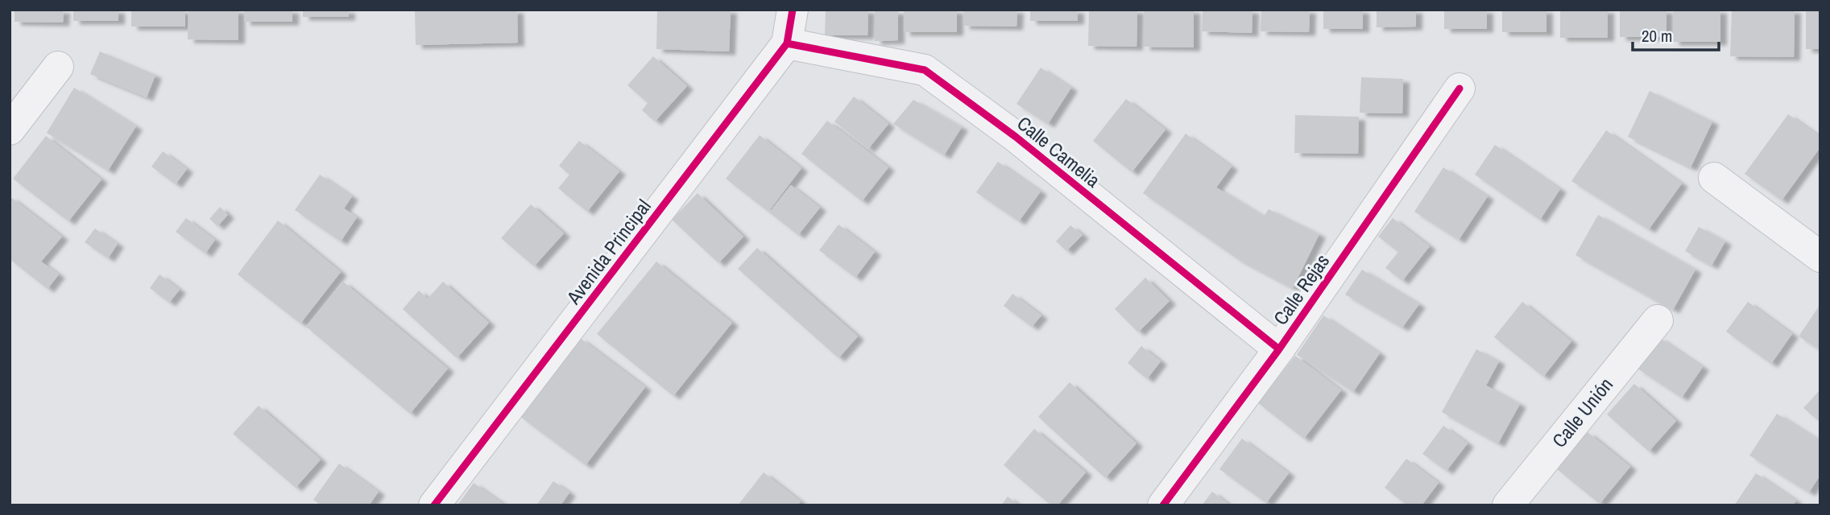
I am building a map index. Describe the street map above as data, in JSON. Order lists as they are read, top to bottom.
{
  "streets": {
    "street": [
      "Calle Camelia",
      "Avenida Principal",
      "Calle Rejas",
      "Calle Unión"
    ]
  },
  "crossings": [
    ["Calle Camelia", "Avenida Principal"],
    ["Calle Camelia", "Calle Rejas"]
  ],
  "scale_bar": "20 m"
}
